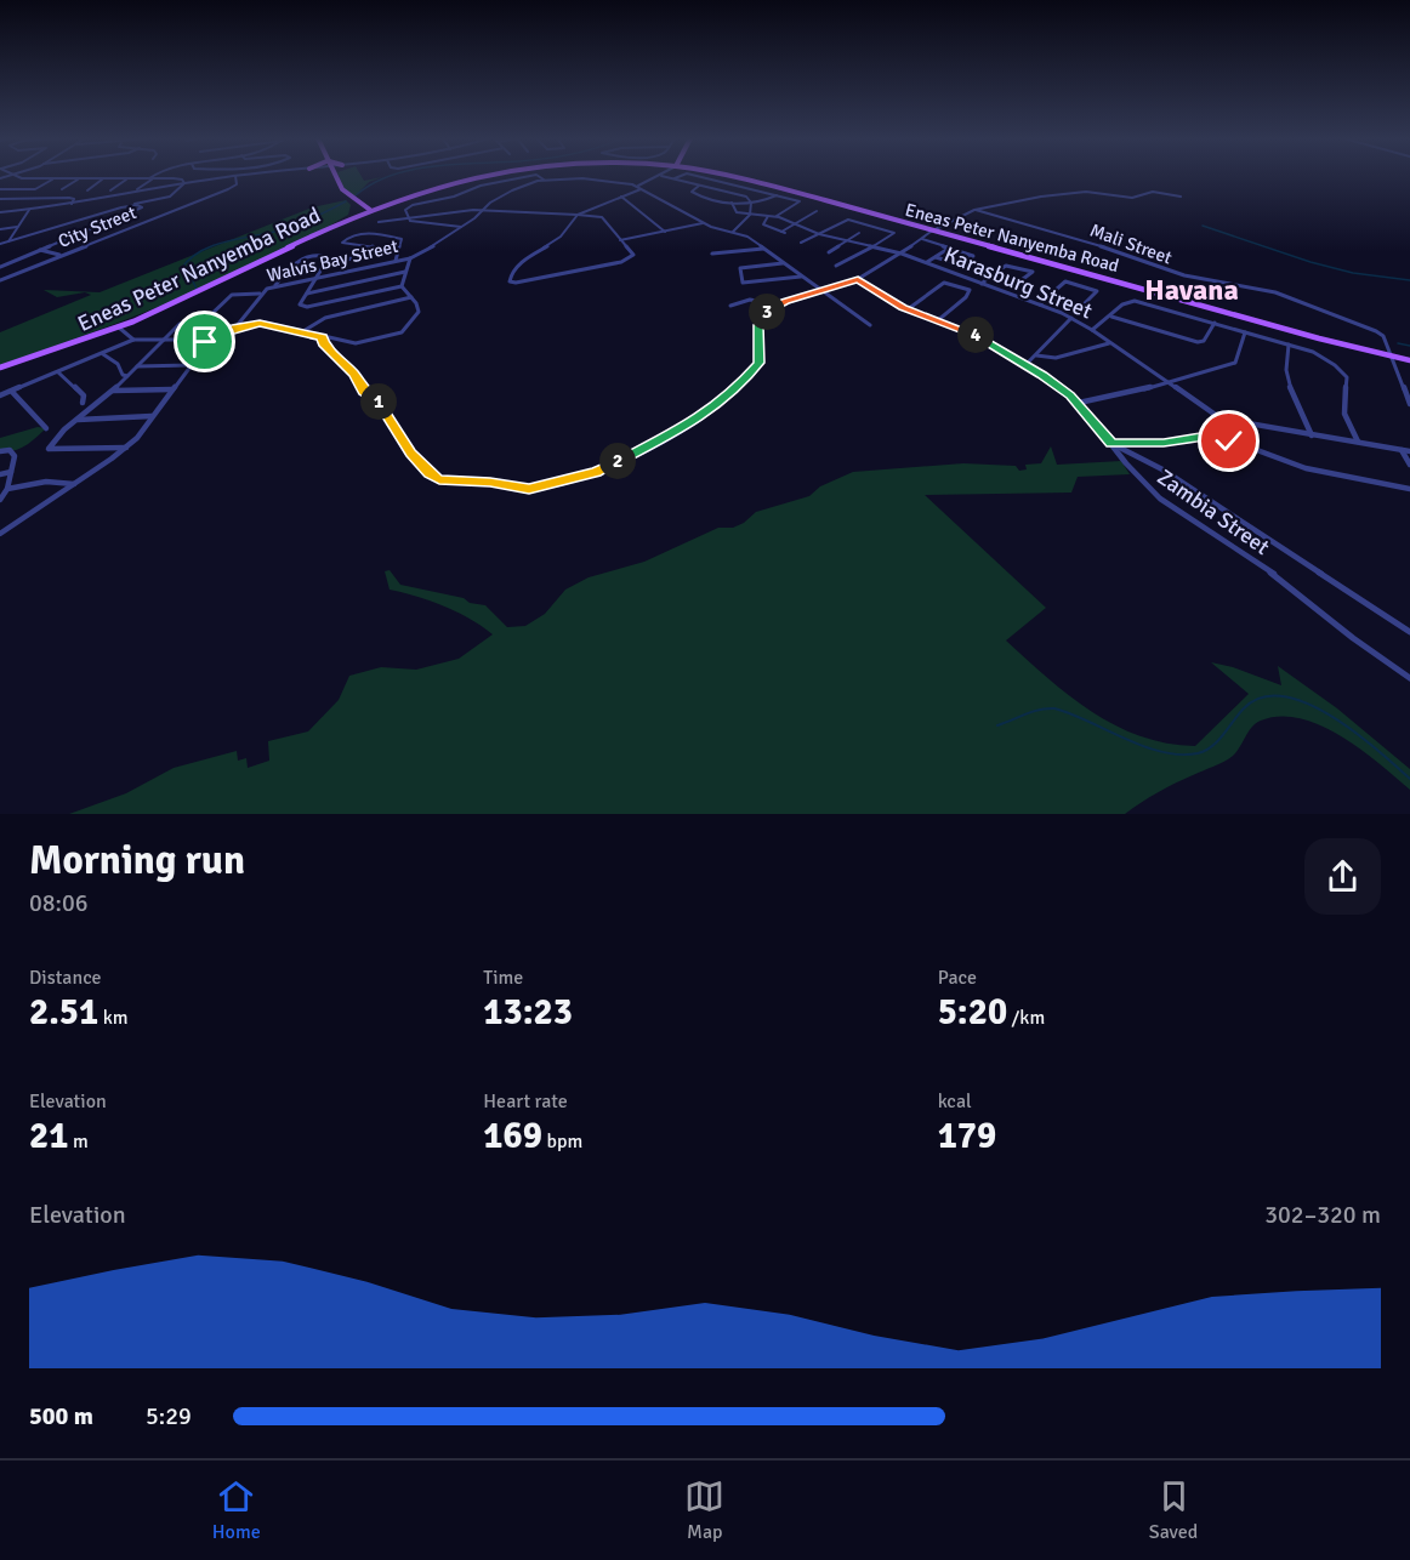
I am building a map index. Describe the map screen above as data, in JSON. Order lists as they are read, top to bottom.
{
  "streets": {
    "main road": ["Eneas Peter Nanyemba Road"],
    "street": [
      "City Street",
      "Mali Street",
      "Walvis Bay Street",
      "Karasburg Street",
      "Zambia Street"
    ]
  },
  "crossings": [
    ["Eneas Peter Nanyemba Road", "Mali Street"]
  ],
  "districts": ["Havana"],
  "page": {
    "pins": [
      "3",
      "4",
      "1",
      "2"
    ],
    "heading": ["Morning run", "08:06"],
    "stats": [
      ["Distance", "2.51 km"],
      ["Time", "13:23"],
      ["Pace", "5:20 /km"],
      ["Elevation", "21 m"],
      ["Heart rate", "169 bpm"],
      ["kcal", "179"]
    ],
    "chart": ["Elevation", "302–320 m"],
    "list": [
      {
        "name": "500 m",
        "note": "5:29"
      }
    ],
    "tabs": ["Home", "Map", "Saved"]
  }
}
